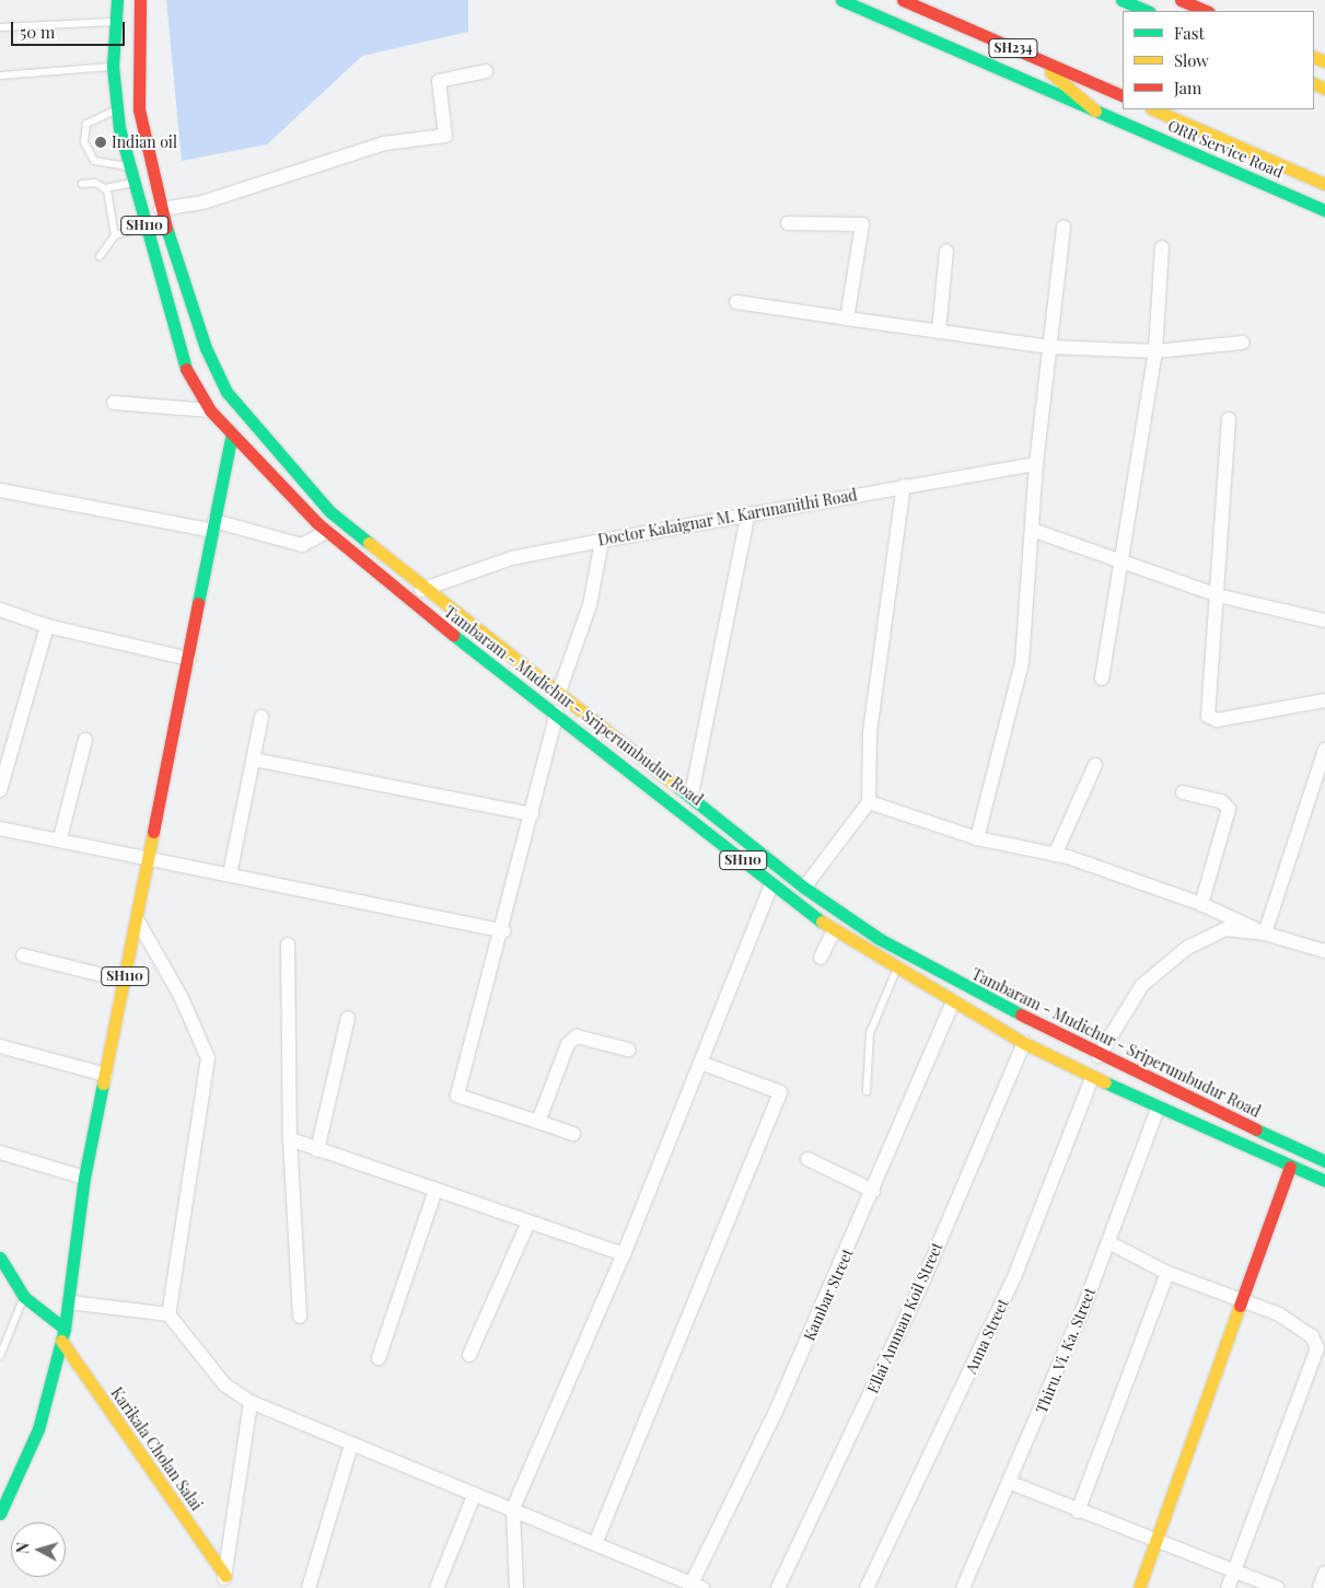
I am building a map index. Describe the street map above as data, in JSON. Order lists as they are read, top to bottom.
{
  "streets": {
    "main road": [
      "SH234",
      "ORR Service Road",
      "SH110",
      "Tambaram - Mudichur - Sriperumbudur Road",
      "Karikala Cholan Salai"
    ],
    "street": [
      "Doctor Kalaignar M. Karunanithi Road",
      "Kambar Street",
      "Ellai Amman Koil Street",
      "Anna Street",
      "Thiru. Vi. Ka. Street"
    ]
  },
  "crossings": [
    ["SH110", "Tambaram - Mudichur - Sriperumbudur Road"],
    ["SH110", "Karikala Cholan Salai"],
    ["Doctor Kalaignar M. Karunanithi Road", "Tambaram - Mudichur - Sriperumbudur Road"],
    ["Tambaram - Mudichur - Sriperumbudur Road", "Kambar Street"],
    ["Tambaram - Mudichur - Sriperumbudur Road", "Ellai Amman Koil Street"],
    ["Tambaram - Mudichur - Sriperumbudur Road", "Anna Street"],
    ["Tambaram - Mudichur - Sriperumbudur Road", "Thiru. Vi. Ka. Street"]
  ],
  "places": ["Indian oil"],
  "legend": ["Fast", "Slow", "Jam"],
  "scale_bar": "50 m",
  "north": "left"
}
